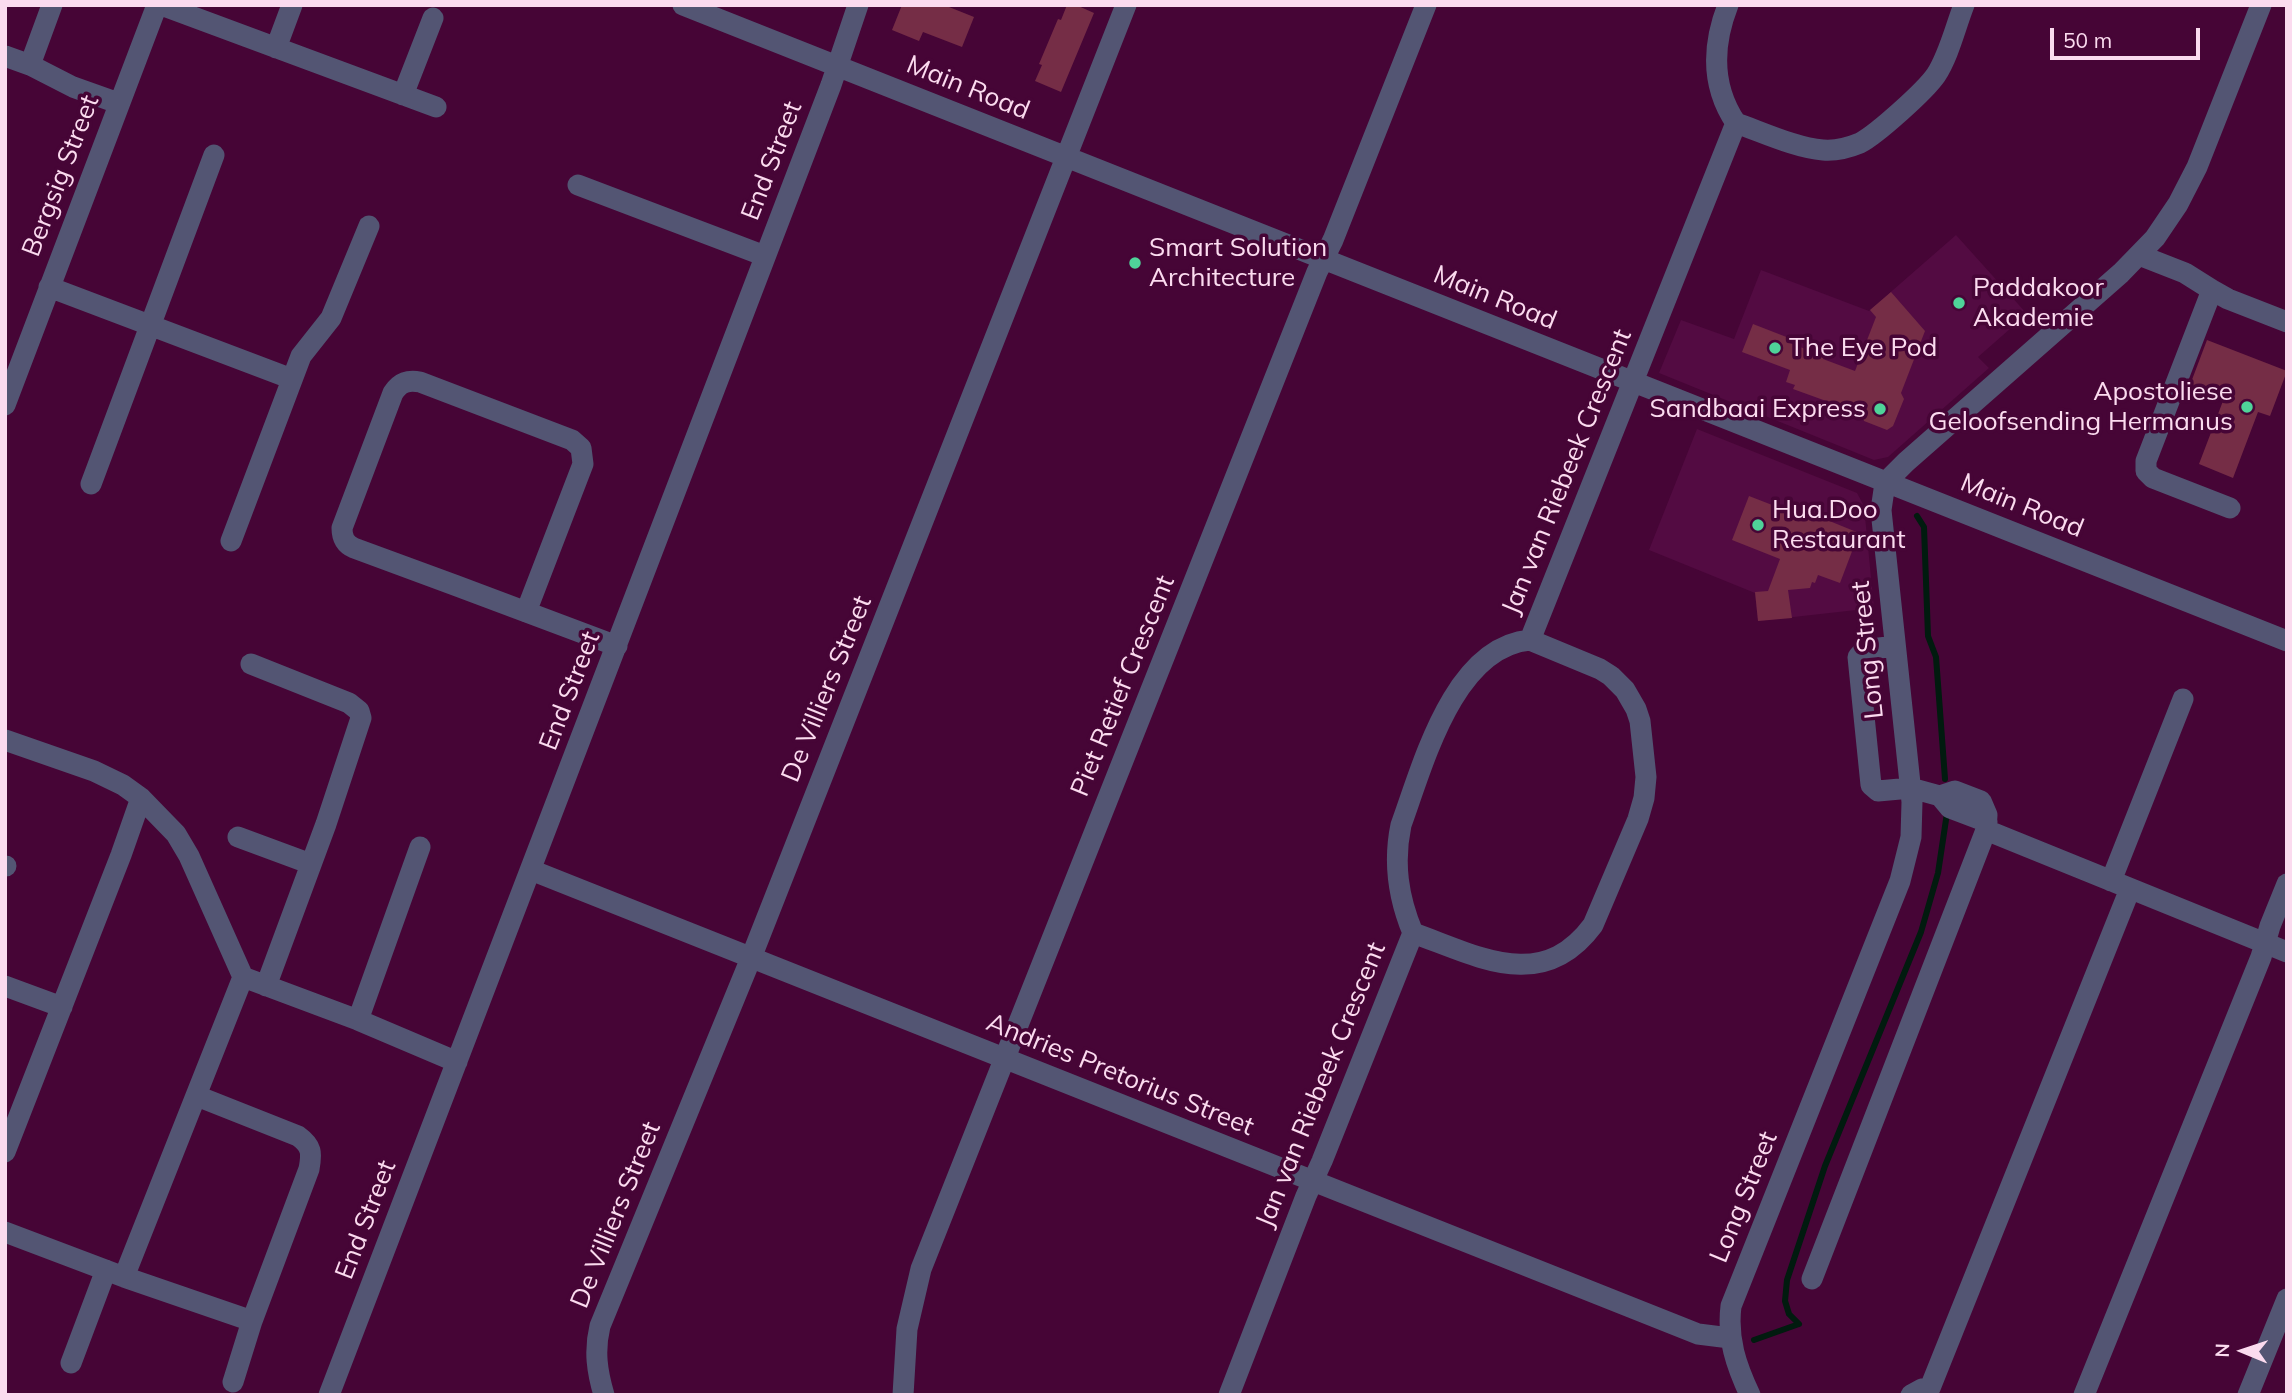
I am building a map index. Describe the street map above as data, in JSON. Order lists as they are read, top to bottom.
{
  "streets": {
    "street": [
      "Main Road",
      "End Street",
      "Bergsig Street",
      "Jan van Riebeek Crescent",
      "Long Street",
      "Piet Retief Crescent",
      "De Villiers Street",
      "Andries Pretorius Street"
    ]
  },
  "crossings": [
    ["Main Road", "End Street"],
    ["Main Road", "Jan van Riebeek Crescent"],
    ["Main Road", "Long Street"],
    ["Main Road", "Piet Retief Crescent"],
    ["Main Road", "De Villiers Street"],
    ["End Street", "Andries Pretorius Street"],
    ["Jan van Riebeek Crescent", "Andries Pretorius Street"],
    ["Long Street", "Andries Pretorius Street"],
    ["Piet Retief Crescent", "Andries Pretorius Street"],
    ["De Villiers Street", "Andries Pretorius Street"]
  ],
  "places": [
    "Smart Solution Architecture",
    "Paddakoor Akademie",
    "The Eye Pod",
    "Apostoliese Geloofsending Hermanus",
    "Sandbaai Express",
    "Hua.Doo Restaurant"
  ],
  "scale_bar": "50 m",
  "north": "left"
}
